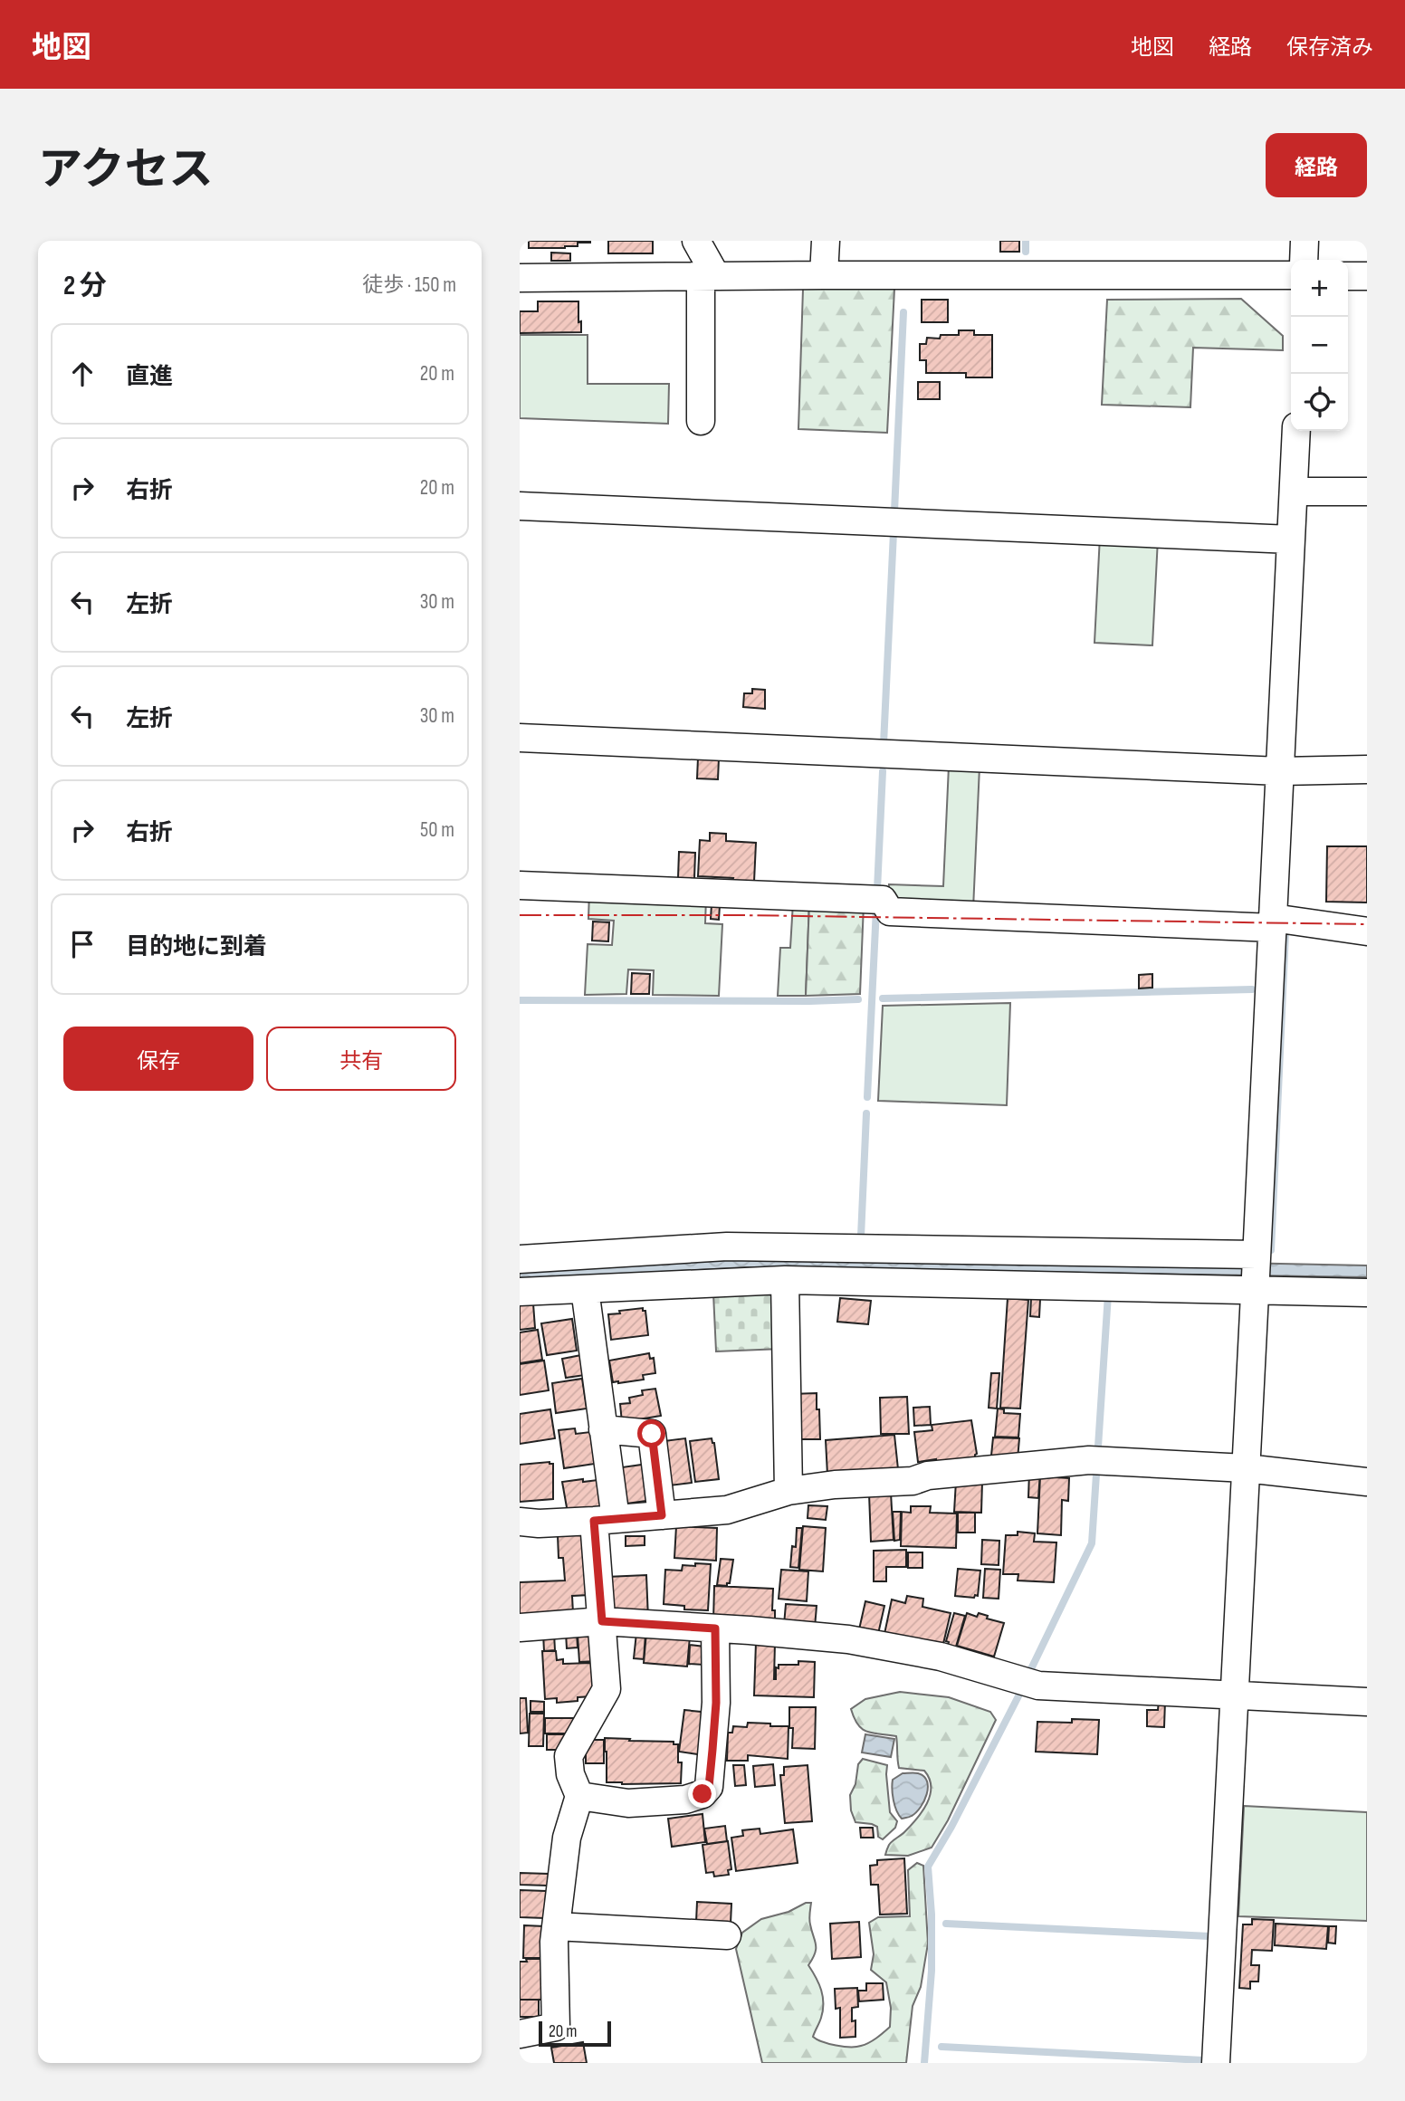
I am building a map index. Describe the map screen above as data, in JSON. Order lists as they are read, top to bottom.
{
  "scale_bar": "20 m",
  "page": {
    "header": "地図",
    "nav": ["地図", "経路", "保存済み"],
    "title": "アクセス",
    "buttons": [
      "経路",
      ["保存", "共有"]
    ],
    "heading": ["2 分", "徒歩 · 150 m"],
    "map_buttons": ["+", "−"],
    "list": [
      ["直進", "20 m"],
      ["右折", "20 m"],
      ["左折", "30 m"],
      ["左折", "30 m"],
      ["右折", "50 m"],
      "目的地に到着"
    ],
    "scale": "20 m"
  }
}
